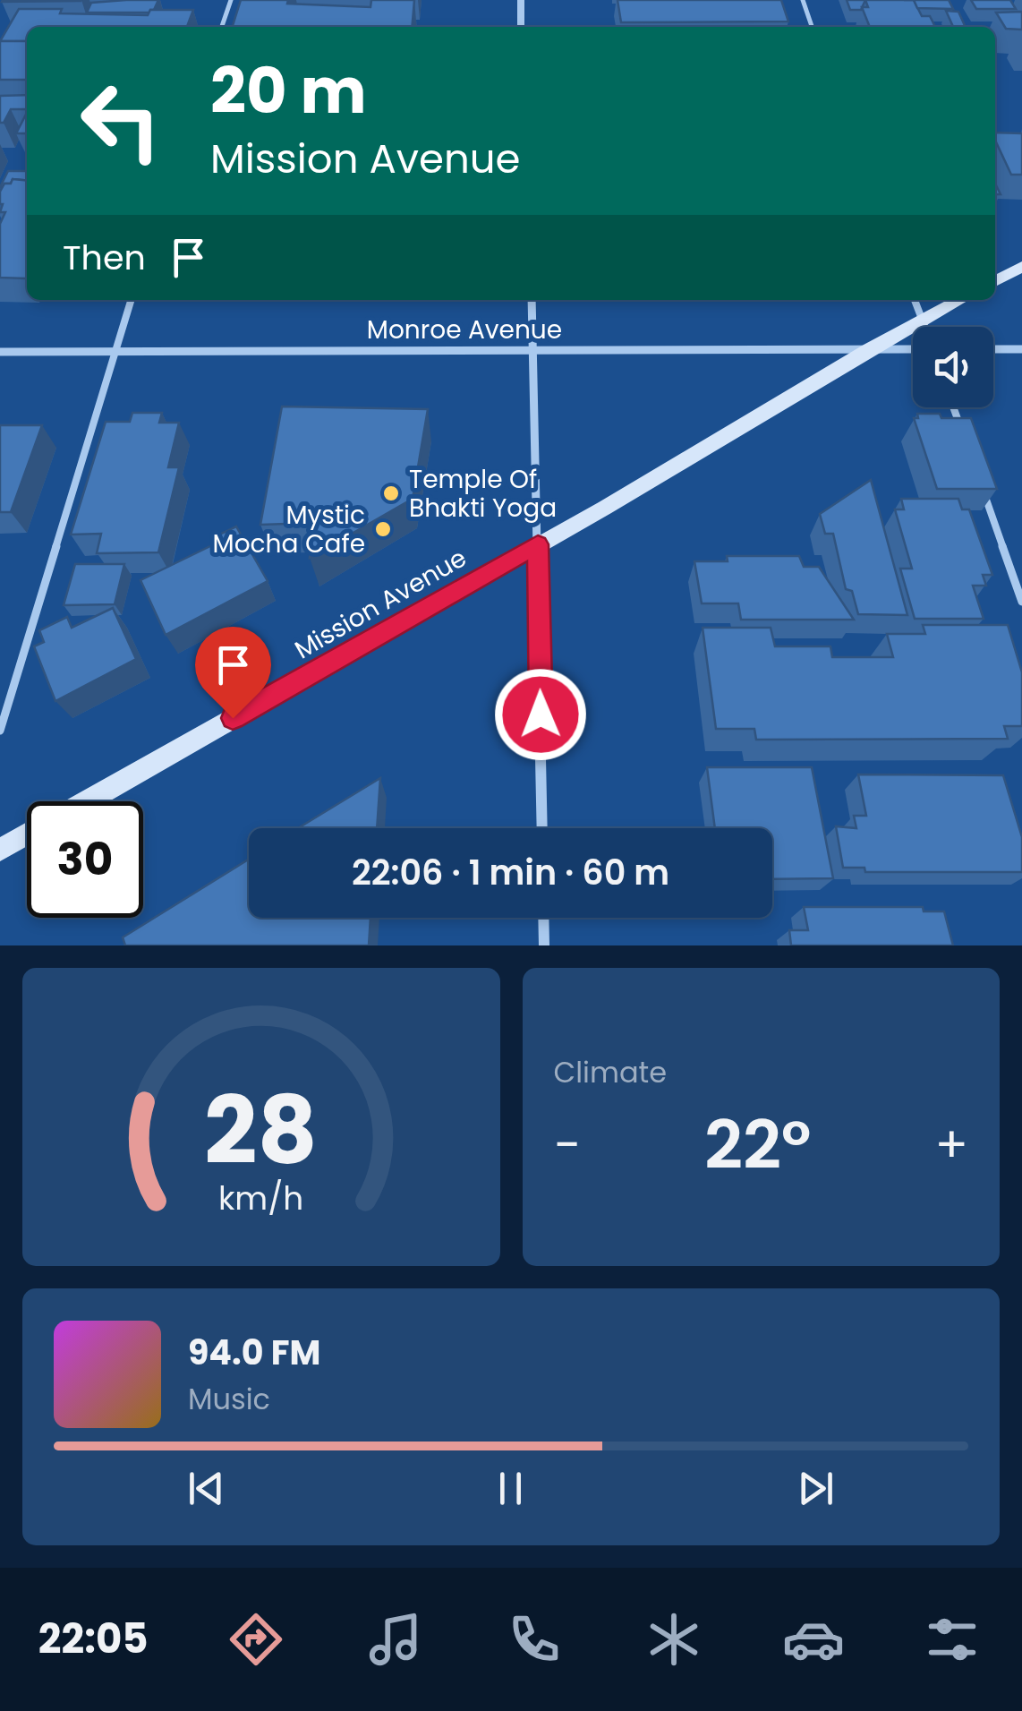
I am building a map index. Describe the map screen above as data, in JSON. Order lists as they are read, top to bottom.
{
  "streets": {
    "main road": ["Mission Avenue"],
    "street": ["Monroe Avenue"]
  },
  "crossings": [
    ["Monroe Avenue", "Mission Avenue"]
  ],
  "places": ["Temple Of Bhakti Yoga", "Mystic Mocha Cafe"],
  "page": {
    "turn": ["20 m", "Mission Avenue"],
    "then": "Then",
    "limit": "30",
    "trip": "22:06 · 1 min · 60 m",
    "tile": "Climate",
    "heat": ["−", "22°", "+"],
    "song": ["94.0 FM", "Music"],
    "tabs": "22:05",
    "gauge": ["28", "km/h"]
  }
}
